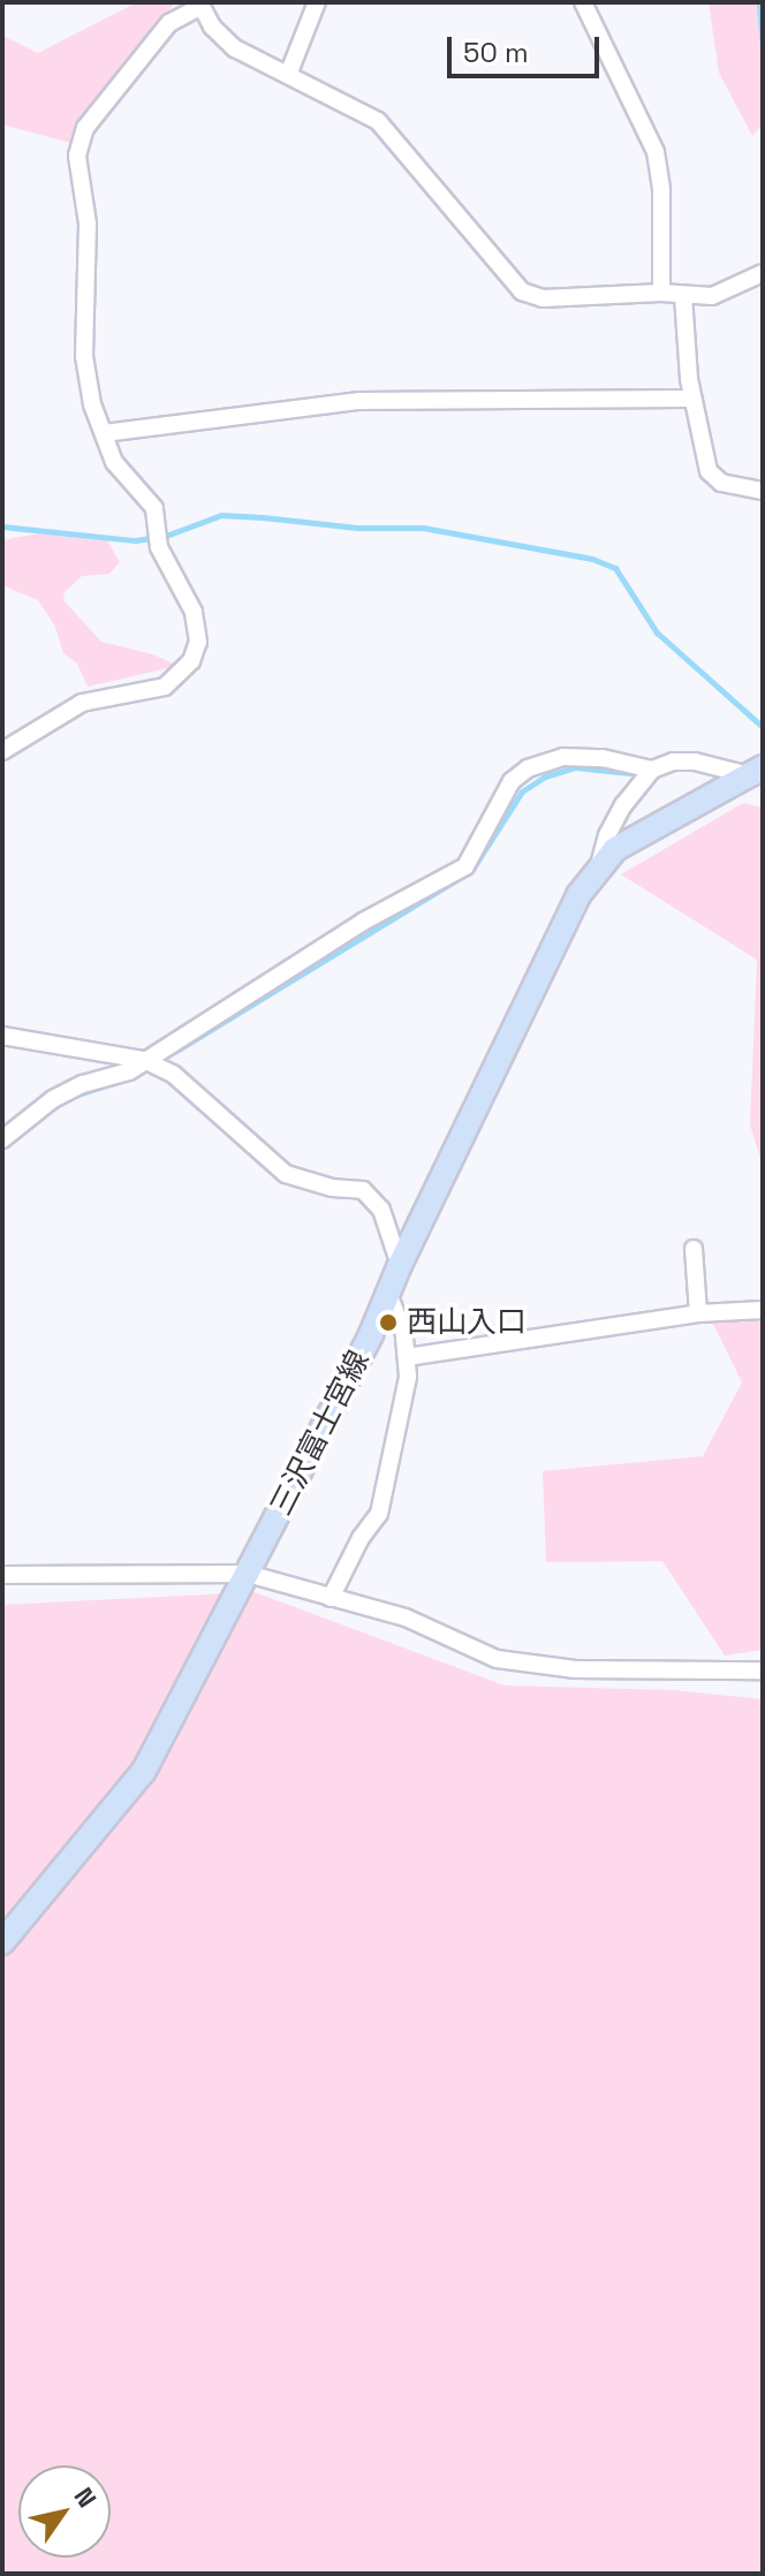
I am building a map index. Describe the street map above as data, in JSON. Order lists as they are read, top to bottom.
{
  "streets": {
    "main road": ["三沢富士宮線"]
  },
  "places": ["西山入口"],
  "scale_bar": "50 m",
  "north": "top right"
}
